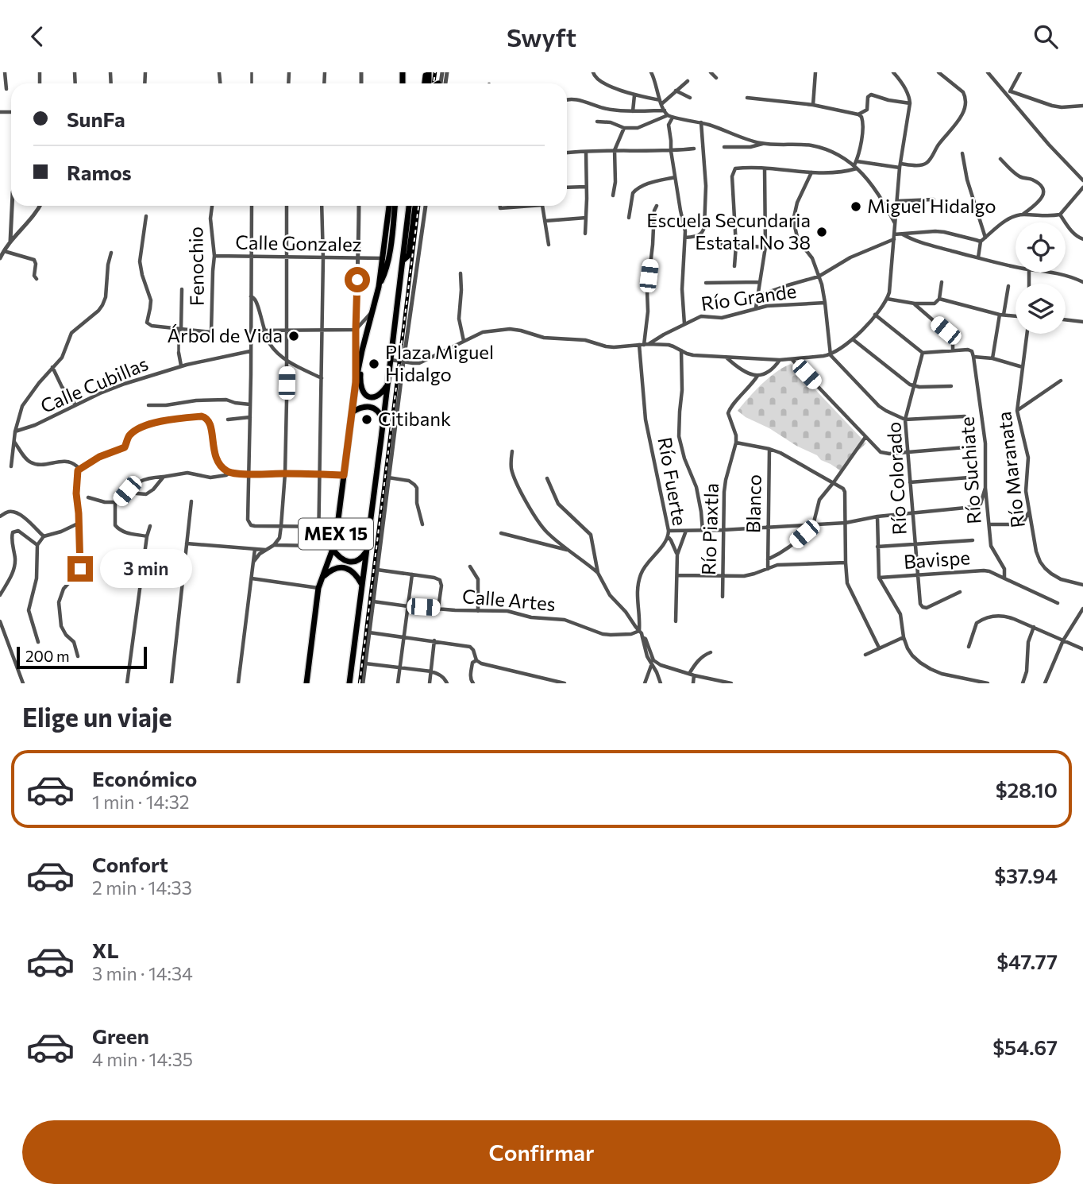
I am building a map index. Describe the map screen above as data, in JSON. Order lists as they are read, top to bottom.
{
  "streets": {
    "highway": ["MEX 15"],
    "street": [
      "Calle Gonzalez",
      "Fenochio",
      "Río Grande",
      "Calle Cubillas",
      "Río Maranata",
      "Río Suchiate",
      "Río Colorado",
      "Río Fuerte",
      "Blanco",
      "Río Piaxtla",
      "Bavispe",
      "Calle Artes"
    ]
  },
  "crossings": [
    ["Calle Gonzalez", "Fenochio"],
    ["Calle Gonzalez", "MEX 15"],
    ["Río Grande", "Río Fuerte"],
    ["Río Suchiate", "Bavispe"],
    ["Río Colorado", "Bavispe"],
    ["Río Fuerte", "Calle Artes"]
  ],
  "places": [
    "Miguel Hidalgo",
    "Escuela Secundaria Estatal No 38",
    "Árbol de Vida",
    "Plaza Miguel Hidalgo",
    "Citibank"
  ],
  "scale_bar": "200 m",
  "page": {
    "header": "Swyft",
    "banner": ["SunFa", "Ramos"],
    "bubble": "3 min",
    "scale": "200 m",
    "heading": "Elige un viaje",
    "list": [
      {
        "name": "Económico",
        "note": "1 min · 14:32",
        "value": "$28.10"
      },
      {
        "name": "Confort",
        "note": "2 min · 14:33",
        "value": "$37.94"
      },
      {
        "name": "XL",
        "note": "3 min · 14:34",
        "value": "$47.77"
      },
      {
        "name": "Green",
        "note": "4 min · 14:35",
        "value": "$54.67"
      }
    ],
    "buttons": "Confirmar"
  }
}
